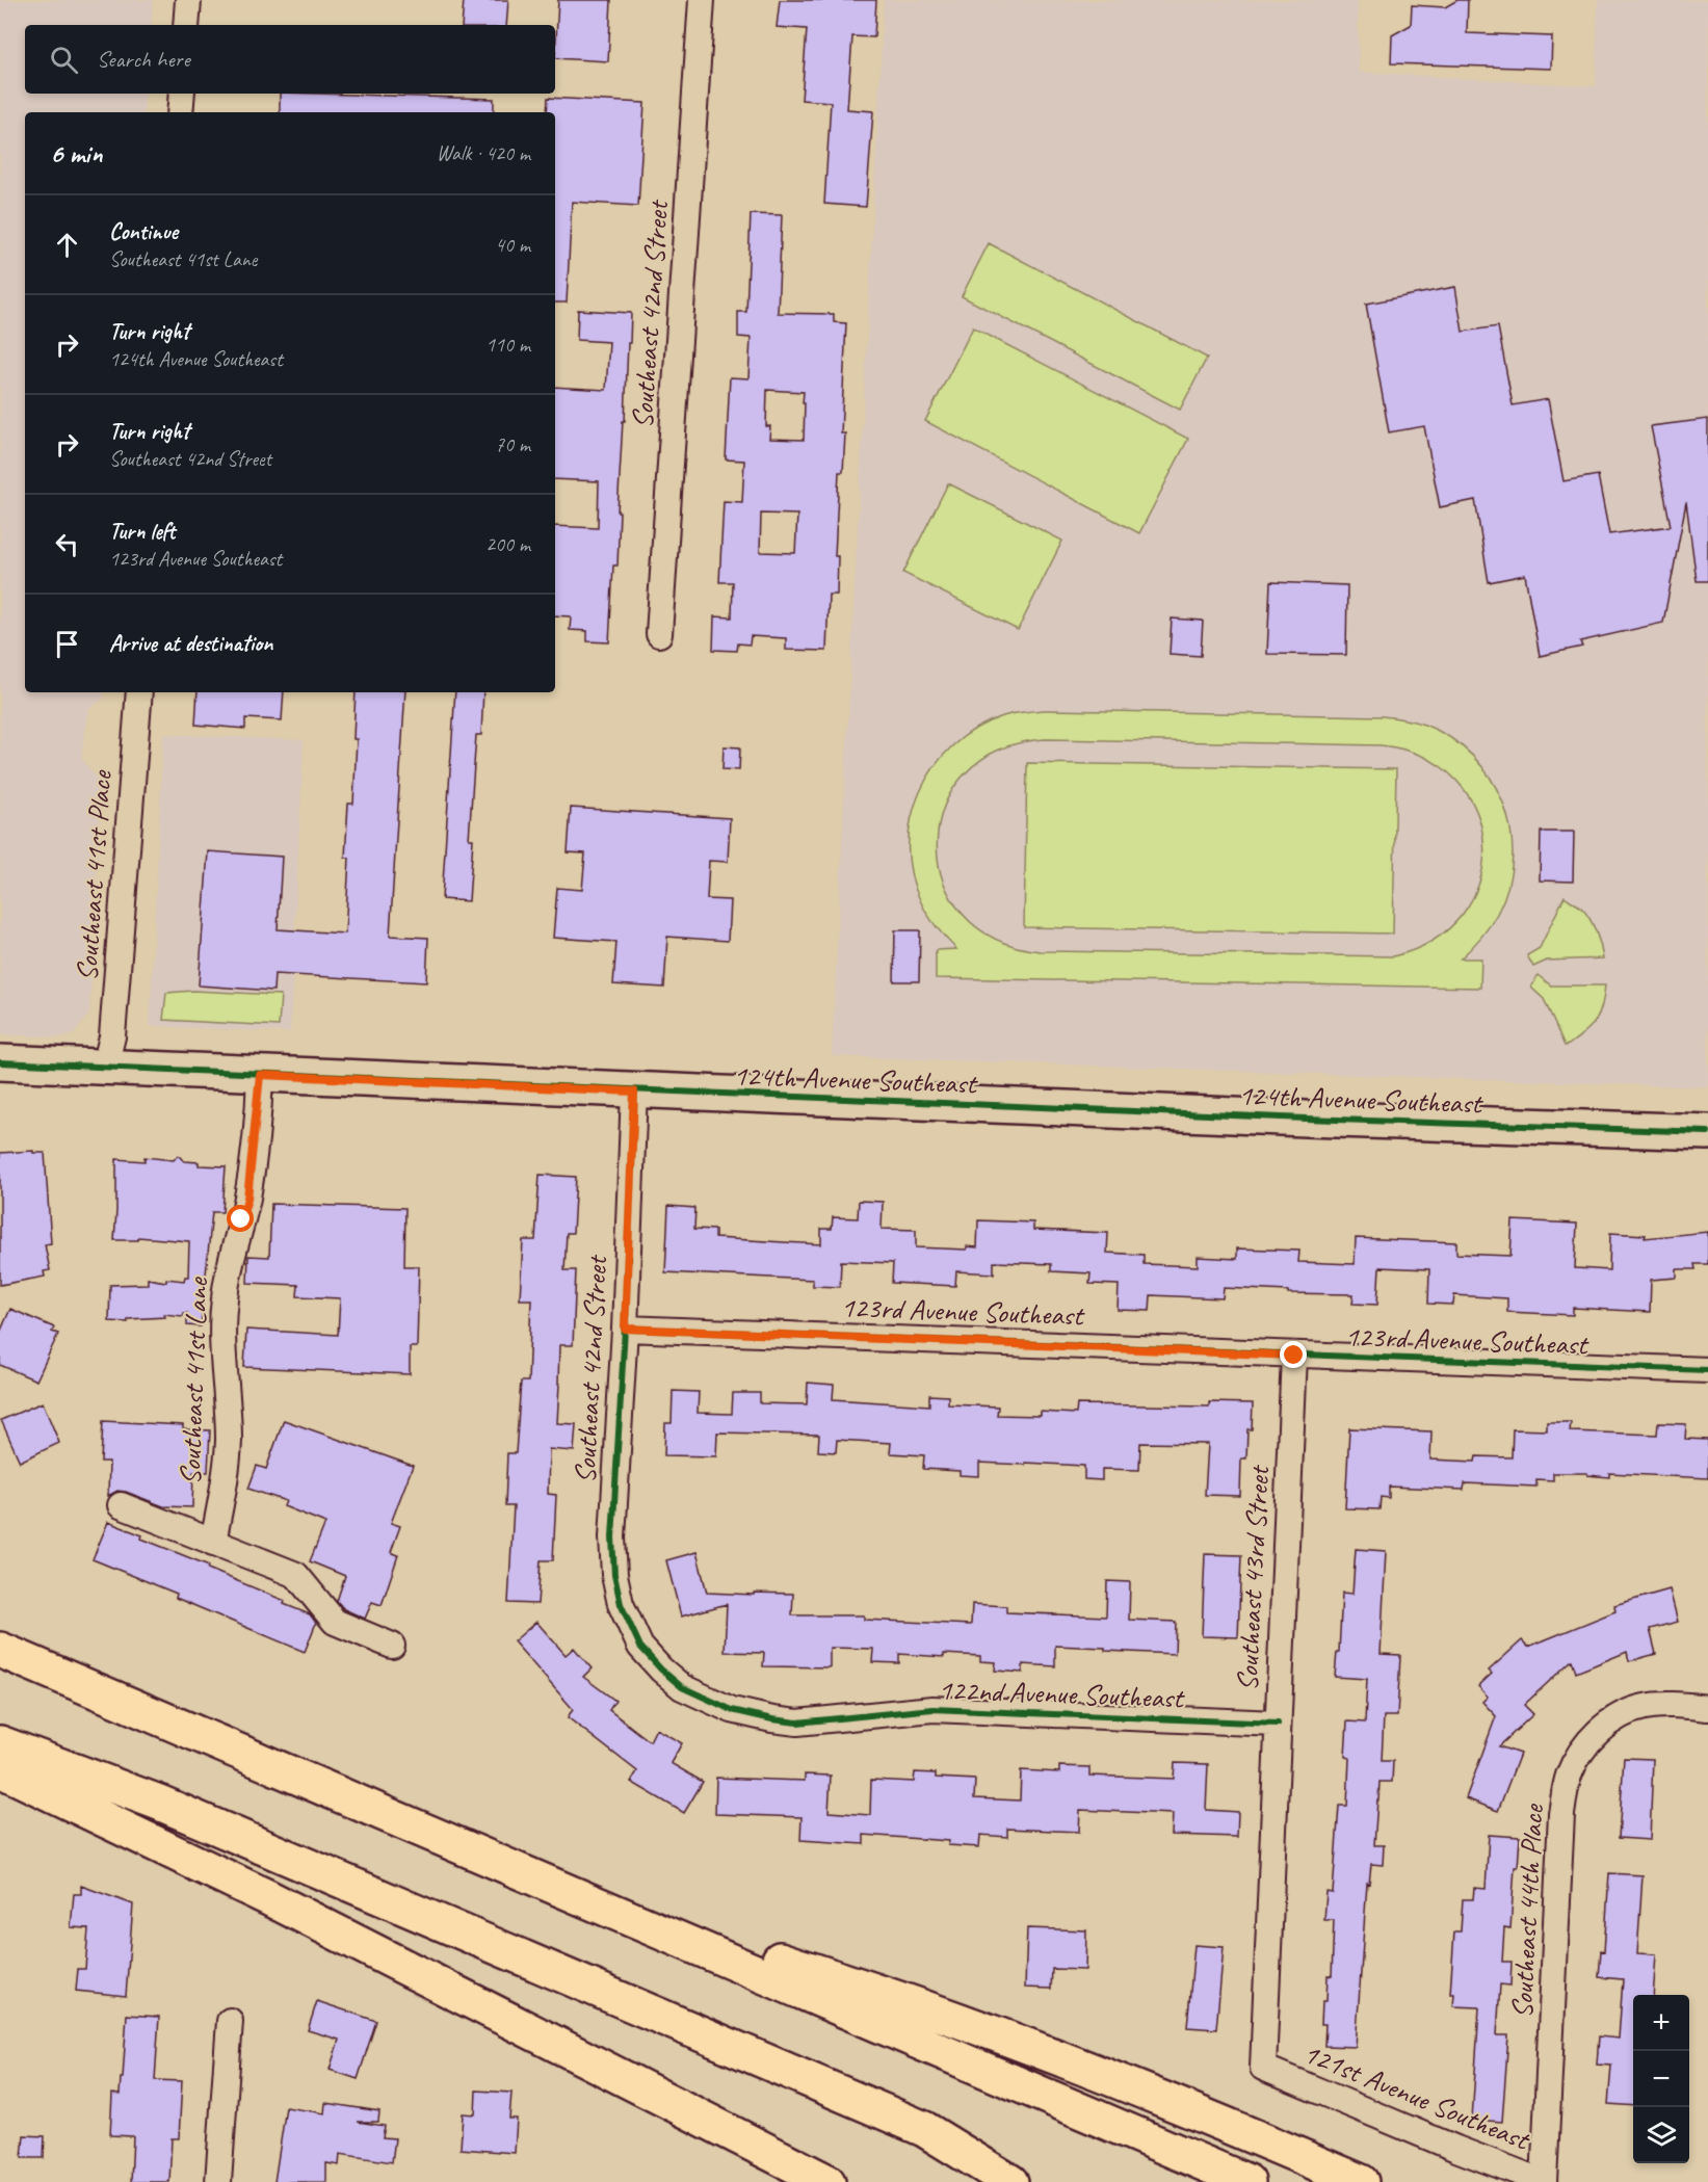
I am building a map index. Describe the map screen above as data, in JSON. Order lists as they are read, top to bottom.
{
  "streets": {
    "street": [
      "Southeast 42nd Street",
      "Southeast 41st Place",
      "124th Avenue Southeast",
      "123rd Avenue Southeast",
      "Southeast 41st Lane",
      "Southeast 43rd Street",
      "122nd Avenue Southeast",
      "Southeast 44th Place",
      "121st Avenue Southeast"
    ]
  },
  "crossings": [
    ["Southeast 42nd Street", "124th Avenue Southeast"],
    ["Southeast 42nd Street", "123rd Avenue Southeast"],
    ["Southeast 42nd Street", "122nd Avenue Southeast"],
    ["Southeast 41st Place", "124th Avenue Southeast"],
    ["124th Avenue Southeast", "Southeast 41st Lane"],
    ["123rd Avenue Southeast", "Southeast 43rd Street"],
    ["Southeast 43rd Street", "122nd Avenue Southeast"],
    ["Southeast 43rd Street", "121st Avenue Southeast"],
    ["Southeast 44th Place", "121st Avenue Southeast"]
  ],
  "page": {
    "search": "Search here",
    "heading": ["6 min", "Walk · 420 m"],
    "list": [
      ["Continue", "Southeast 41st Lane", "40 m"],
      ["Turn right", "124th Avenue Southeast", "110 m"],
      ["Turn right", "Southeast 42nd Street", "70 m"],
      ["Turn left", "123rd Avenue Southeast", "200 m"],
      "Arrive at destination"
    ],
    "map_buttons": ["+", "−"]
  }
}
